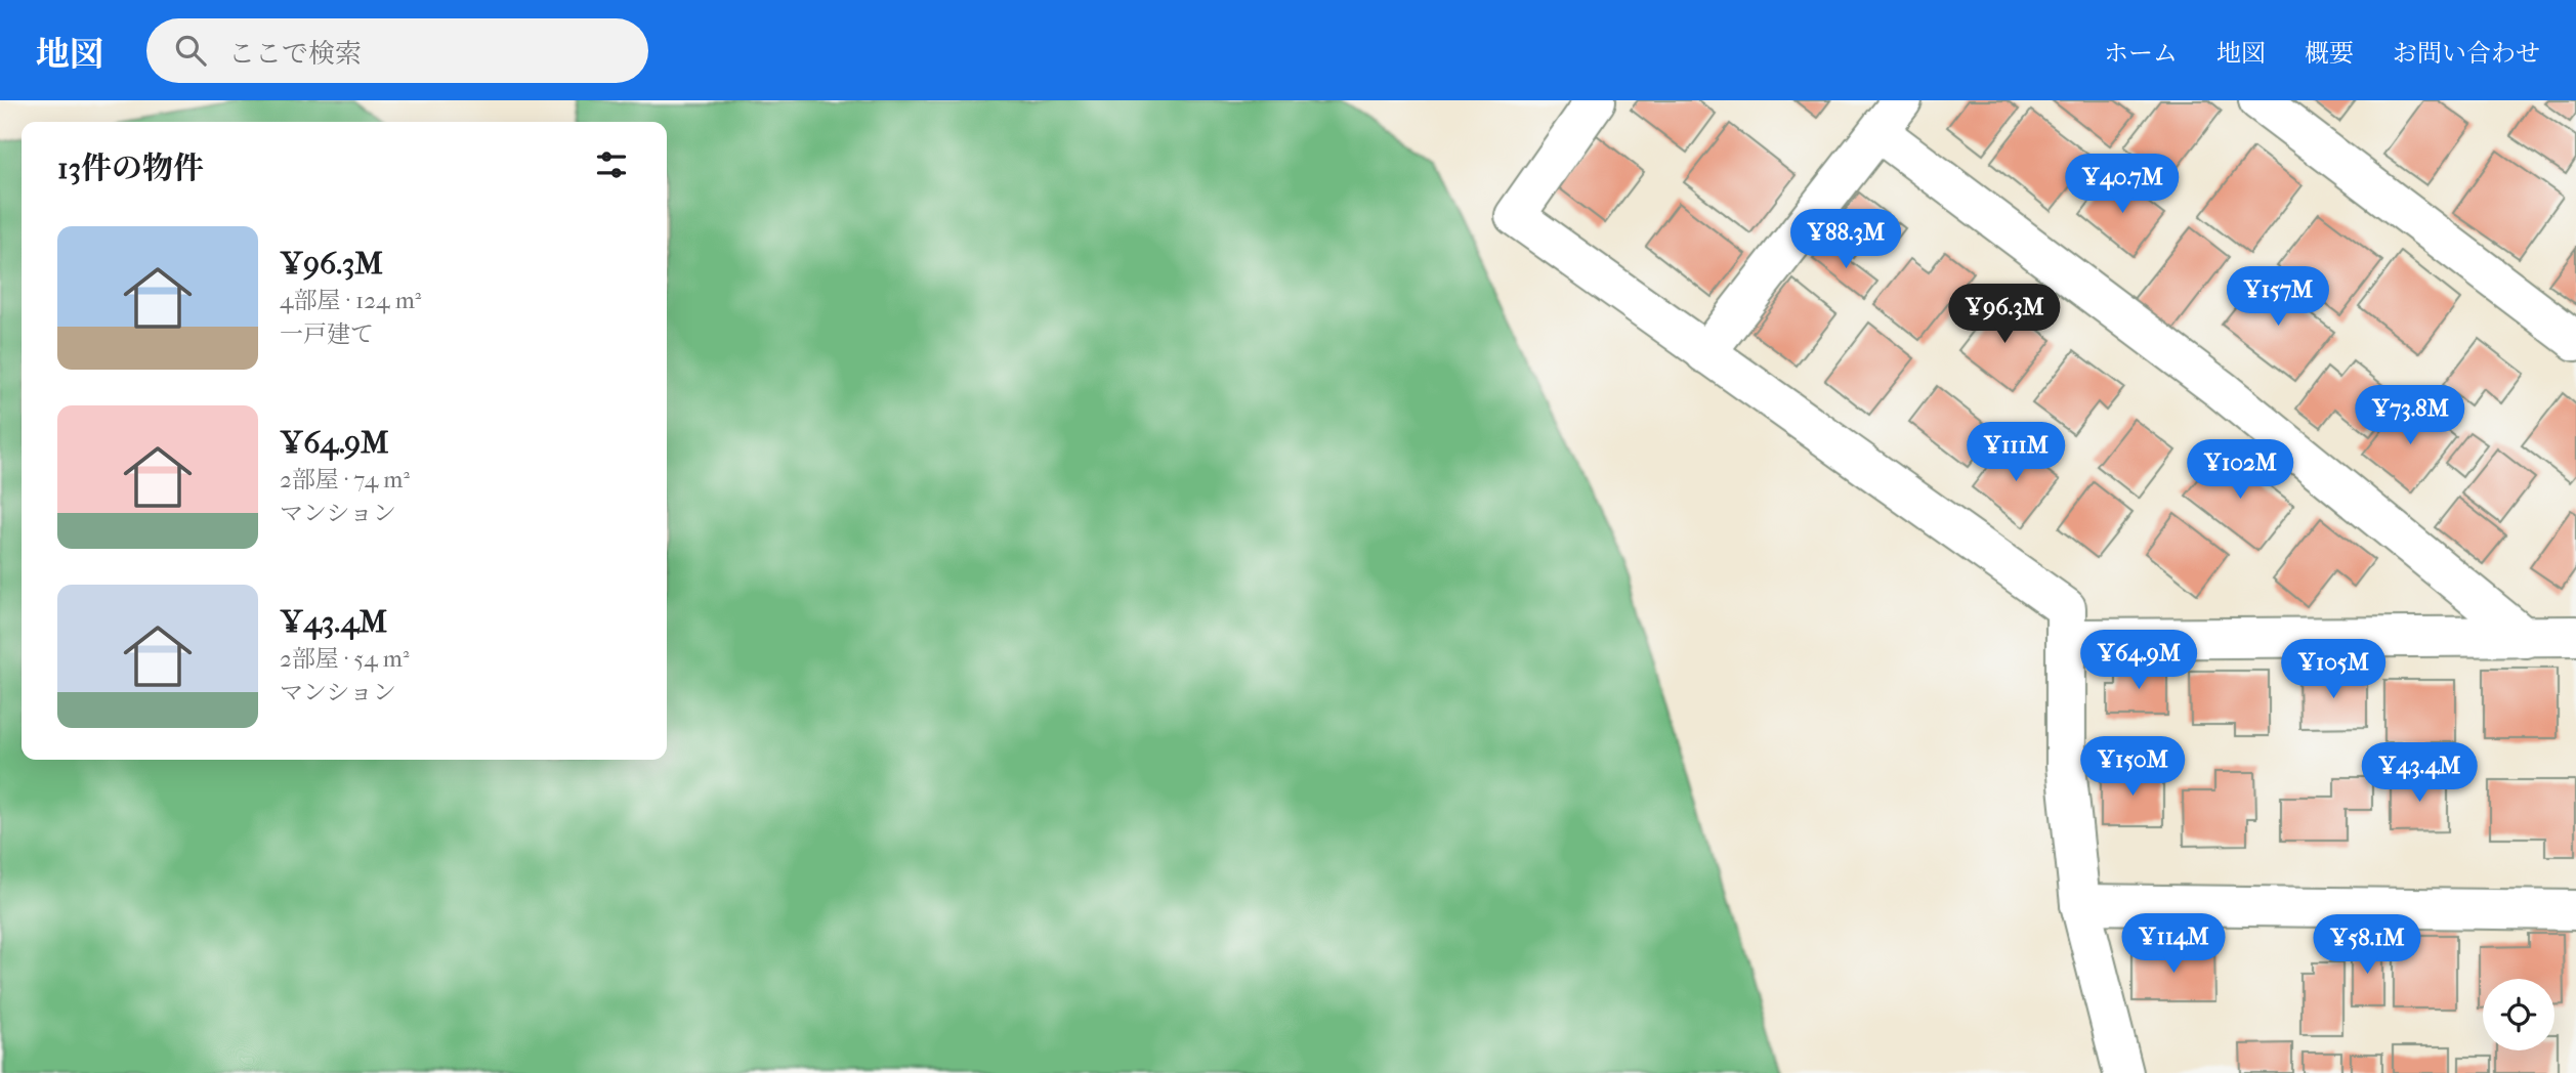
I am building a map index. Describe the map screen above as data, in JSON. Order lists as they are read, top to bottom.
{
  "page": {
    "header": "地図",
    "search": "ここで検索",
    "nav": [
      "ホーム",
      "地図",
      "概要",
      "お問い合わせ"
    ],
    "heading": "13件の物件",
    "price": [
      "¥40.7M",
      "¥88.3M",
      "¥157M",
      "¥96.3M",
      "¥73.8M",
      "¥111M",
      "¥102M",
      "¥64.9M",
      "¥105M",
      "¥150M",
      "¥43.4M",
      "¥114M",
      "¥58.1M"
    ],
    "list": [
      {
        "name": "¥96.3M",
        "note": "4部屋 · 124 m² · 一戸建て"
      },
      {
        "name": "¥64.9M",
        "note": "2部屋 · 74 m² · マンション"
      },
      {
        "name": "¥43.4M",
        "note": "2部屋 · 54 m² · マンション"
      }
    ]
  }
}
